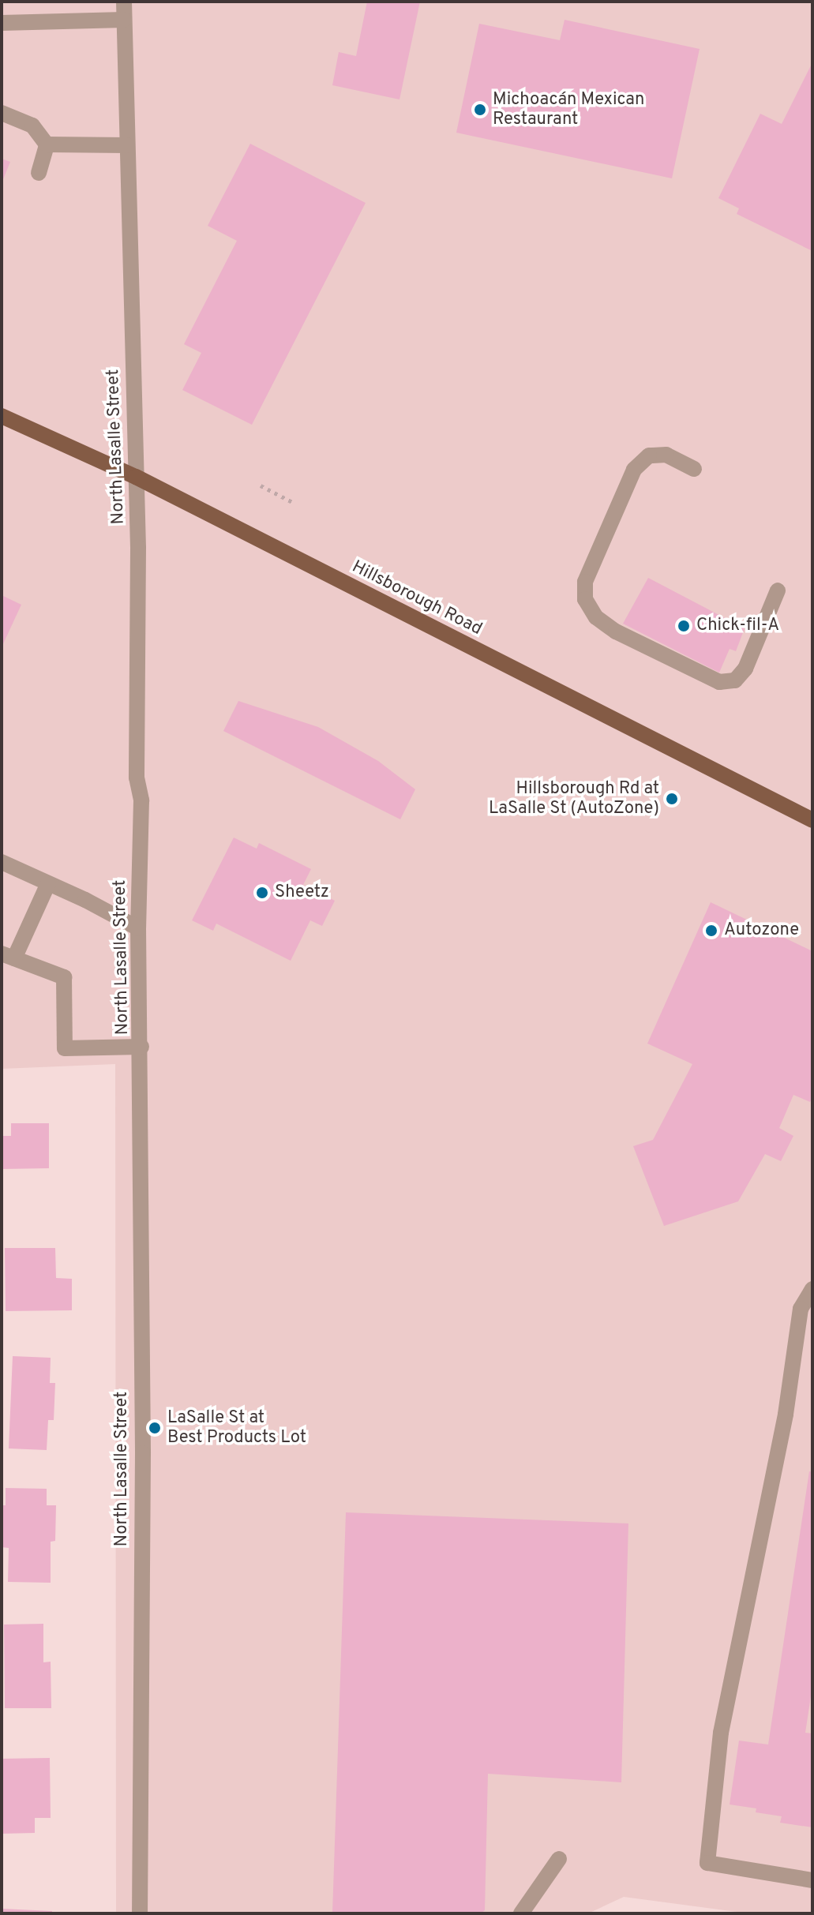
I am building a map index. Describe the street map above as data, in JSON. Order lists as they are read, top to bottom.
{
  "streets": {
    "main road": ["Hillsborough Road"],
    "street": ["North Lasalle Street"]
  },
  "crossings": [
    ["North Lasalle Street", "Hillsborough Road"]
  ],
  "places": [
    "Michoacán Mexican Restaurant",
    "Chick-fil-A",
    "Hillsborough Rd at LaSalle St (AutoZone)",
    "Sheetz",
    "Autozone",
    "LaSalle St at Best Products Lot"
  ]
}
